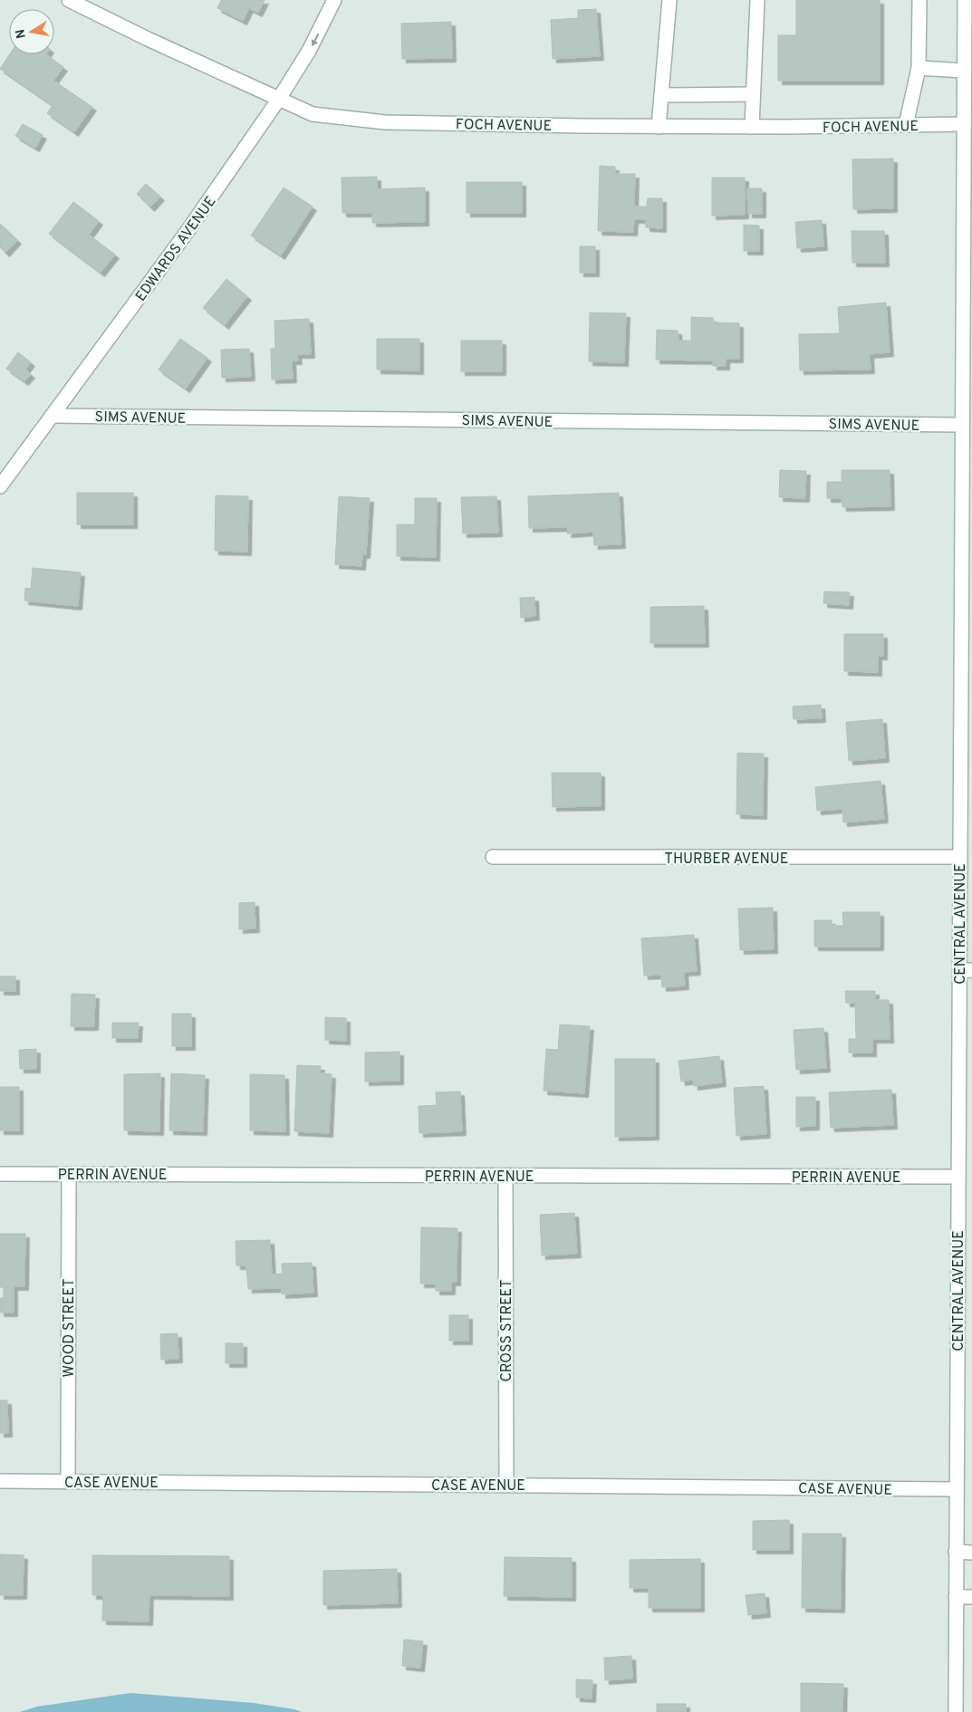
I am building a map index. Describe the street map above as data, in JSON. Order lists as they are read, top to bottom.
{
  "streets": {
    "street": [
      "FOCH AVENUE",
      "EDWARDS AVENUE",
      "SIMS AVENUE",
      "THURBER AVENUE",
      "CENTRAL AVENUE",
      "PERRIN AVENUE",
      "WOOD STREET",
      "CROSS STREET",
      "CASE AVENUE"
    ]
  },
  "crossings": [
    ["FOCH AVENUE", "EDWARDS AVENUE"],
    ["FOCH AVENUE", "CENTRAL AVENUE"],
    ["EDWARDS AVENUE", "SIMS AVENUE"],
    ["SIMS AVENUE", "CENTRAL AVENUE"],
    ["THURBER AVENUE", "CENTRAL AVENUE"],
    ["CENTRAL AVENUE", "PERRIN AVENUE"],
    ["CENTRAL AVENUE", "CASE AVENUE"],
    ["PERRIN AVENUE", "WOOD STREET"],
    ["PERRIN AVENUE", "CROSS STREET"],
    ["WOOD STREET", "CASE AVENUE"],
    ["CROSS STREET", "CASE AVENUE"]
  ],
  "north": "left"
}
